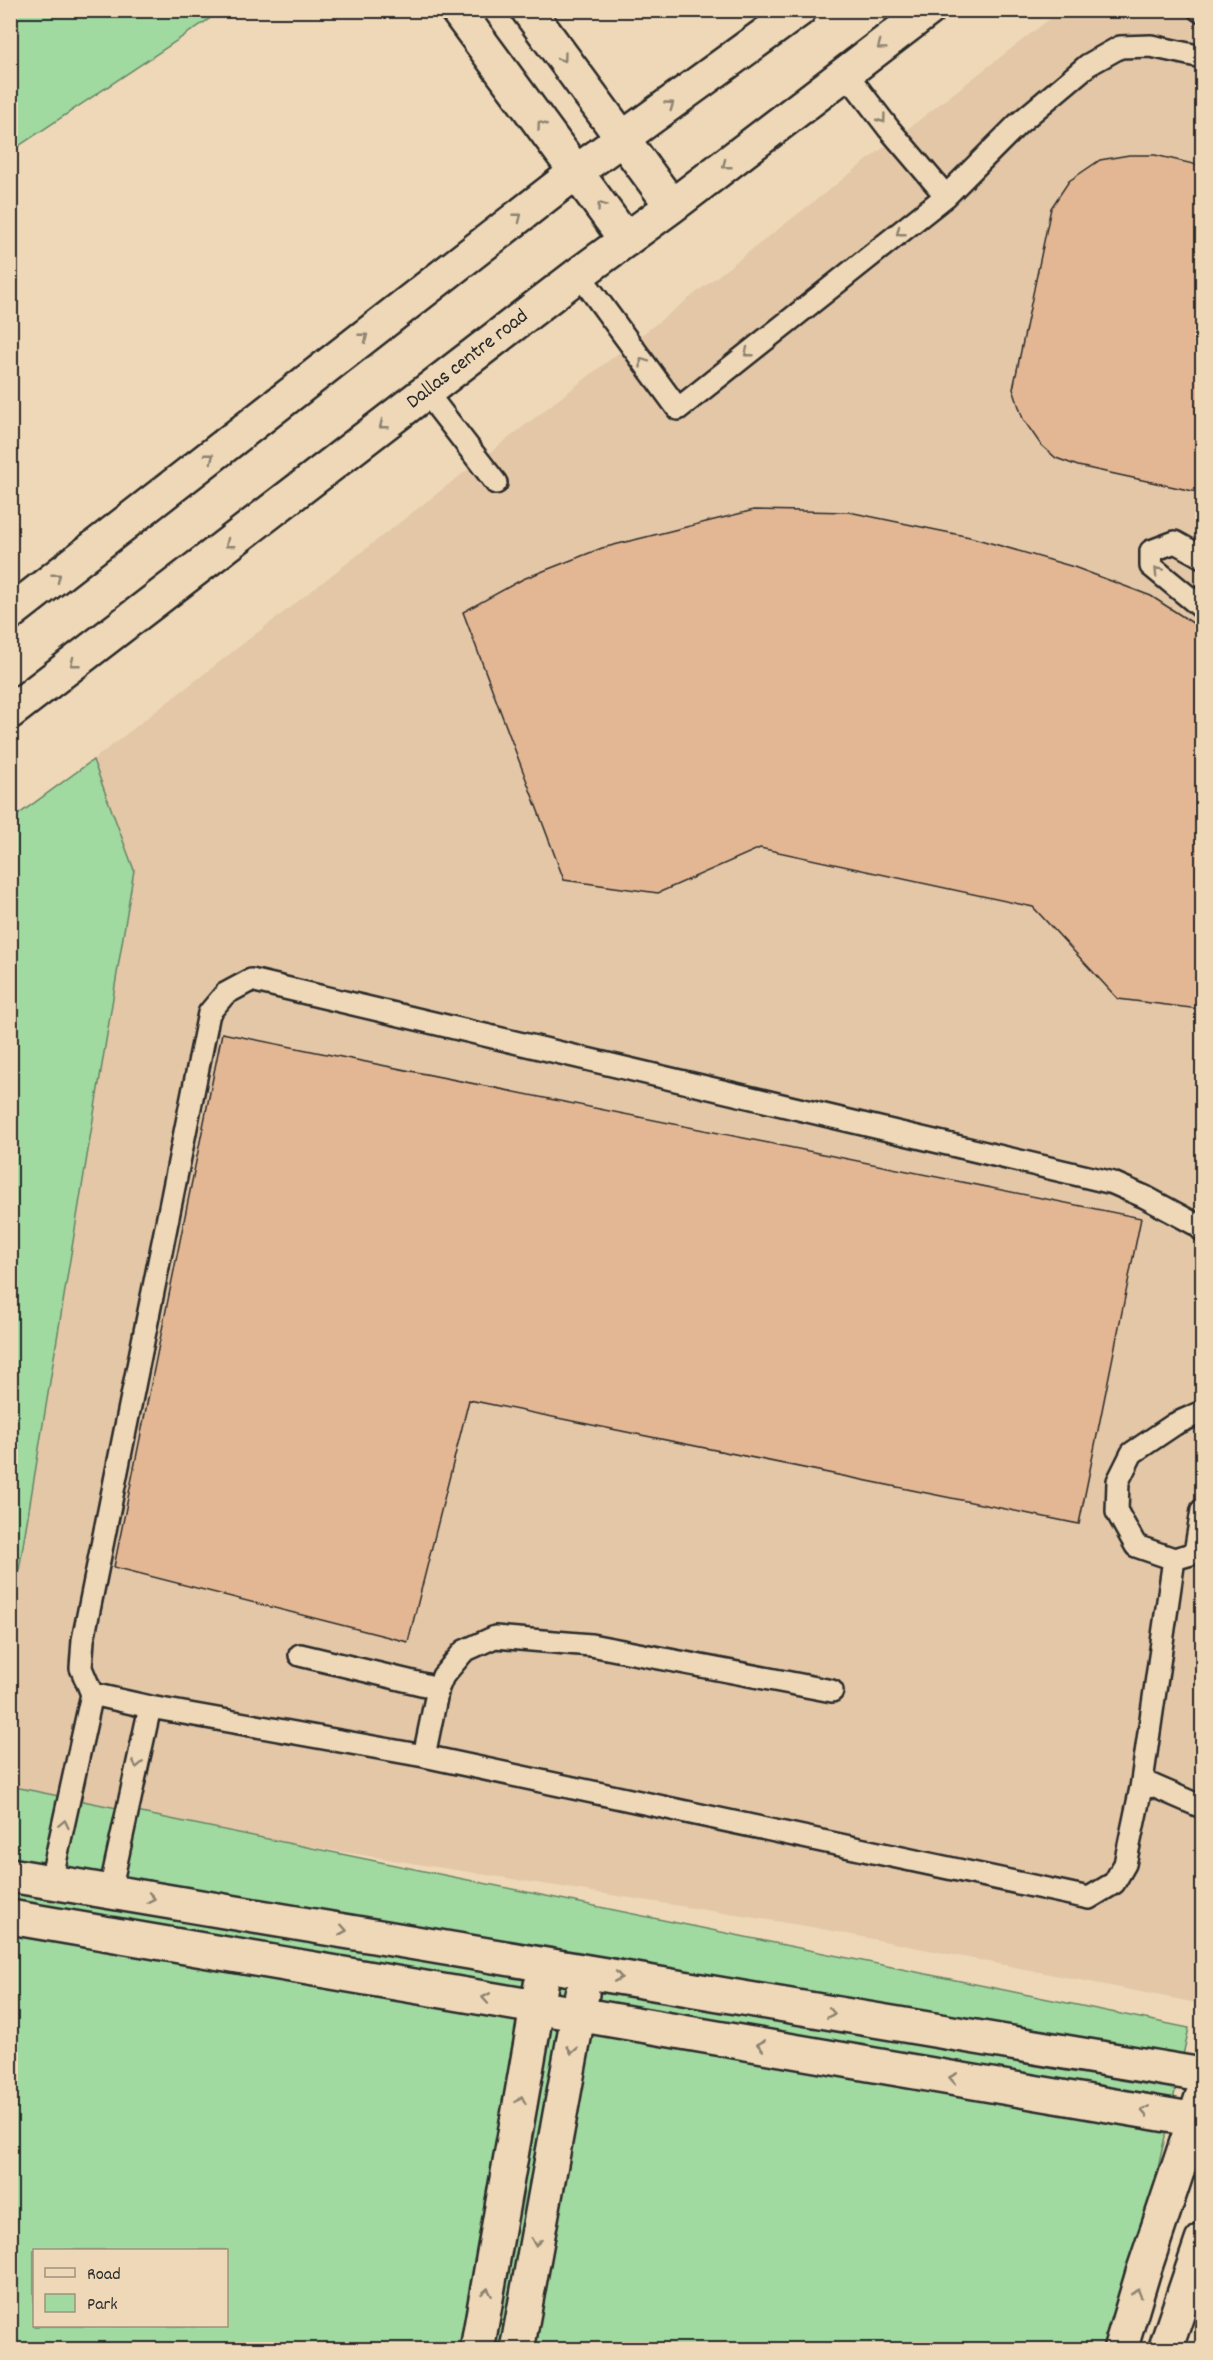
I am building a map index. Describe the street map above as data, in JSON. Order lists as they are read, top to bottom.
{
  "streets": {
    "street": ["Dallas centre road"]
  },
  "legend": ["Road", "Park"]
}
